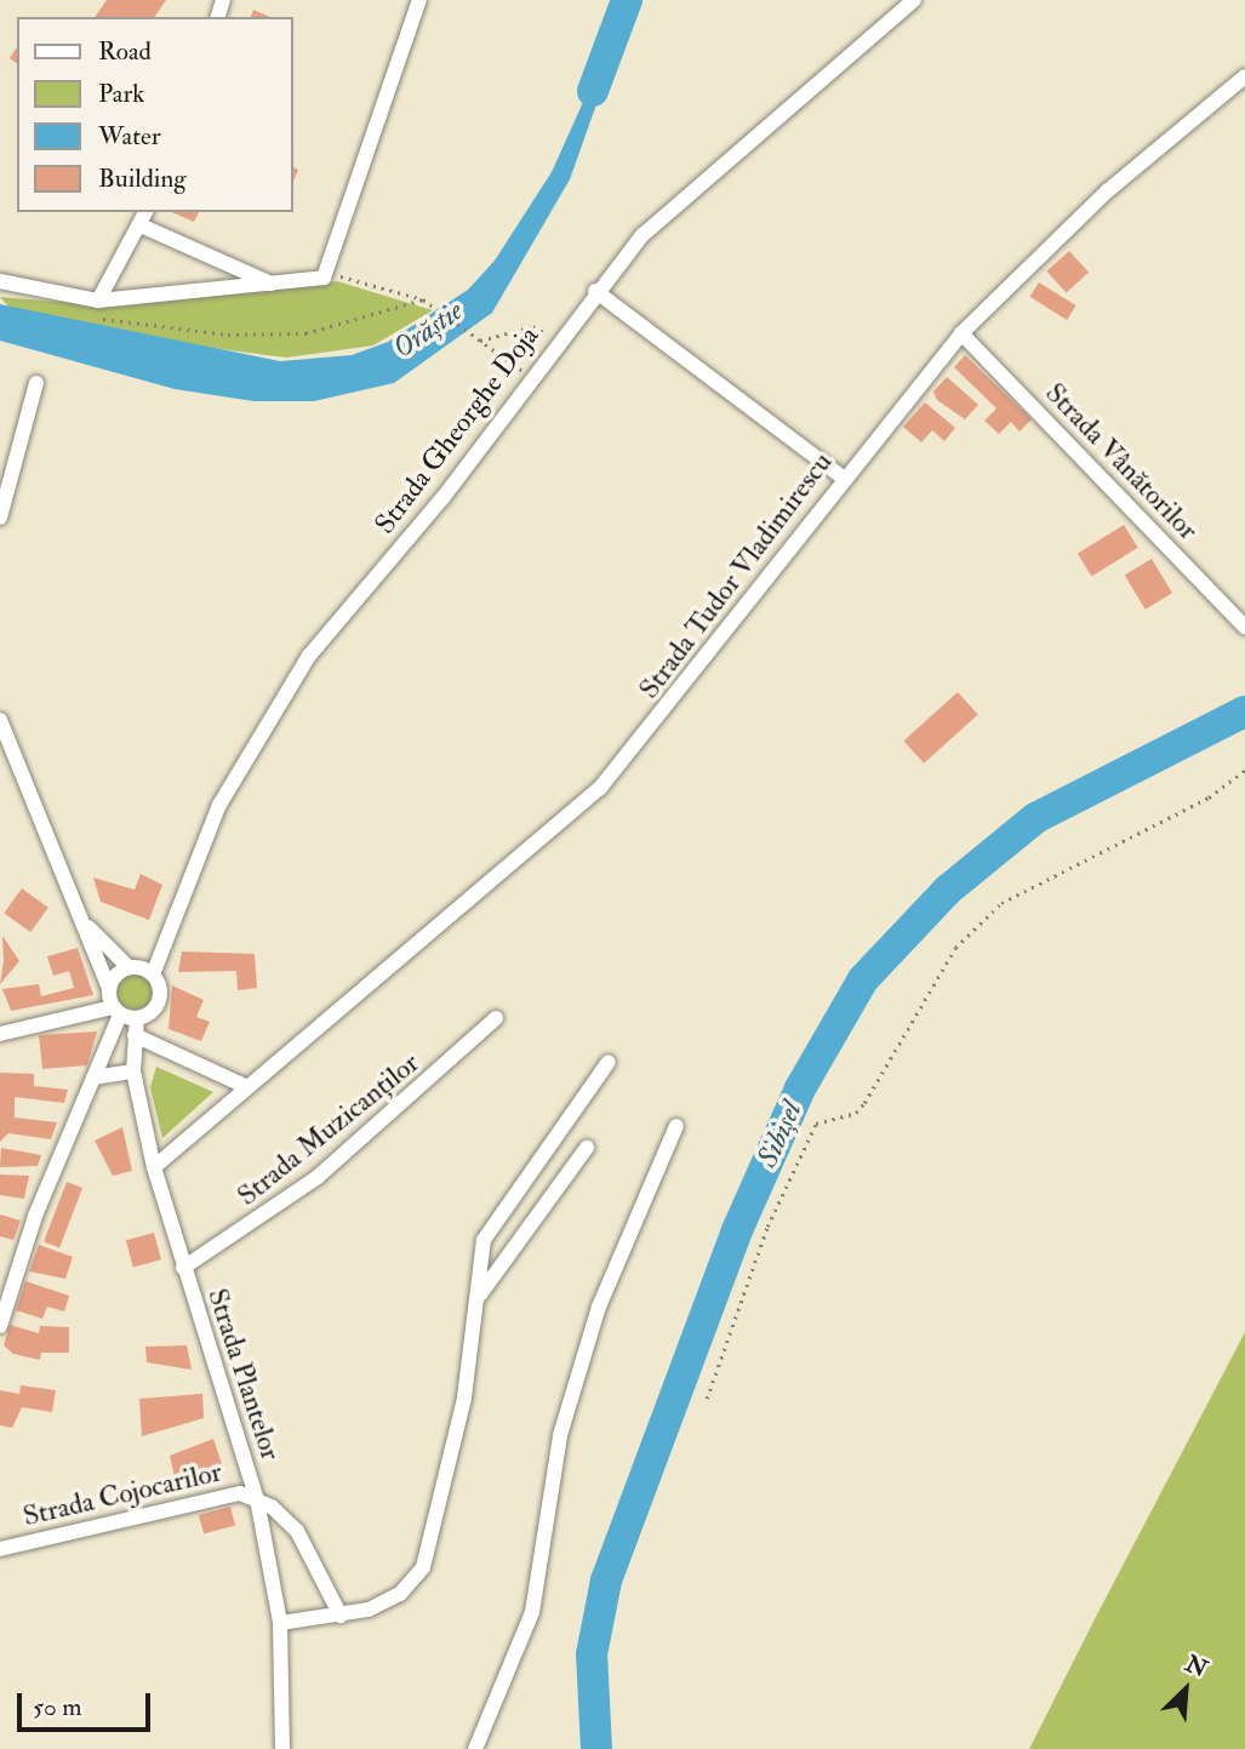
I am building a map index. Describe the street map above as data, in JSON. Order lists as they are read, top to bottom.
{
  "streets": {
    "street": [
      "Strada Gheorghe Doja",
      "Strada Vânătorilor",
      "Strada Tudor Vladimirescu",
      "Strada Muzicanților",
      "Strada Plantelor",
      "Strada Cojocarilor"
    ]
  },
  "crossings": [
    ["Strada Gheorghe Doja", "Strada Plantelor"],
    ["Strada Vânătorilor", "Strada Tudor Vladimirescu"],
    ["Strada Tudor Vladimirescu", "Strada Plantelor"],
    ["Strada Muzicanților", "Strada Plantelor"],
    ["Strada Plantelor", "Strada Cojocarilor"]
  ],
  "water": ["Orăștie", "Sibișel"],
  "legend": [
    "Road",
    "Park",
    "Water",
    "Building"
  ],
  "scale_bar": "50 m",
  "north": "top right"
}
